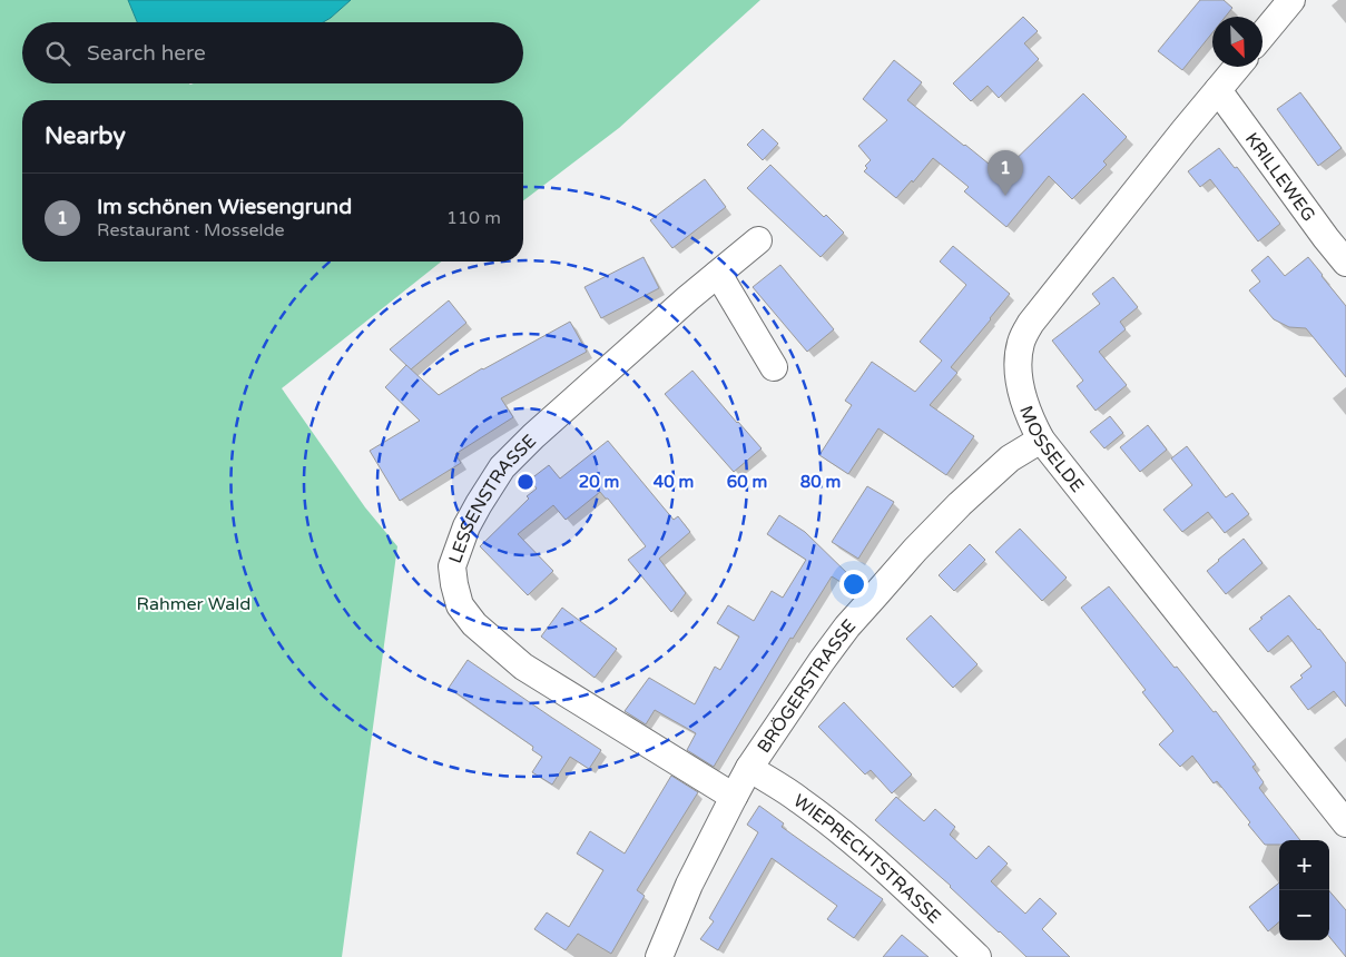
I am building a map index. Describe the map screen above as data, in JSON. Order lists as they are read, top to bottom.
{
  "streets": {
    "street": [
      "KRILLEWEG",
      "MOSSELDE",
      "LESSENSTRASSE",
      "BRÖGERSTRASSE",
      "WIEPRECHTSTRASSE"
    ]
  },
  "crossings": [
    ["KRILLEWEG", "MOSSELDE"],
    ["MOSSELDE", "BRÖGERSTRASSE"],
    ["LESSENSTRASSE", "BRÖGERSTRASSE"],
    ["BRÖGERSTRASSE", "WIEPRECHTSTRASSE"]
  ],
  "parks": ["Rahmer Wald"],
  "north": "bottom right",
  "page": {
    "search": "Search here",
    "heading": "Nearby",
    "pins": "1",
    "list": [
      {
        "mark": "1",
        "name": "Im schönen Wiesengrund",
        "note": "Restaurant · Mosselde",
        "value": "110 m"
      }
    ],
    "map_buttons": ["+", "−"]
  },
  "rings": [
    "20 m",
    "40 m",
    "60 m",
    "80 m"
  ]
}
